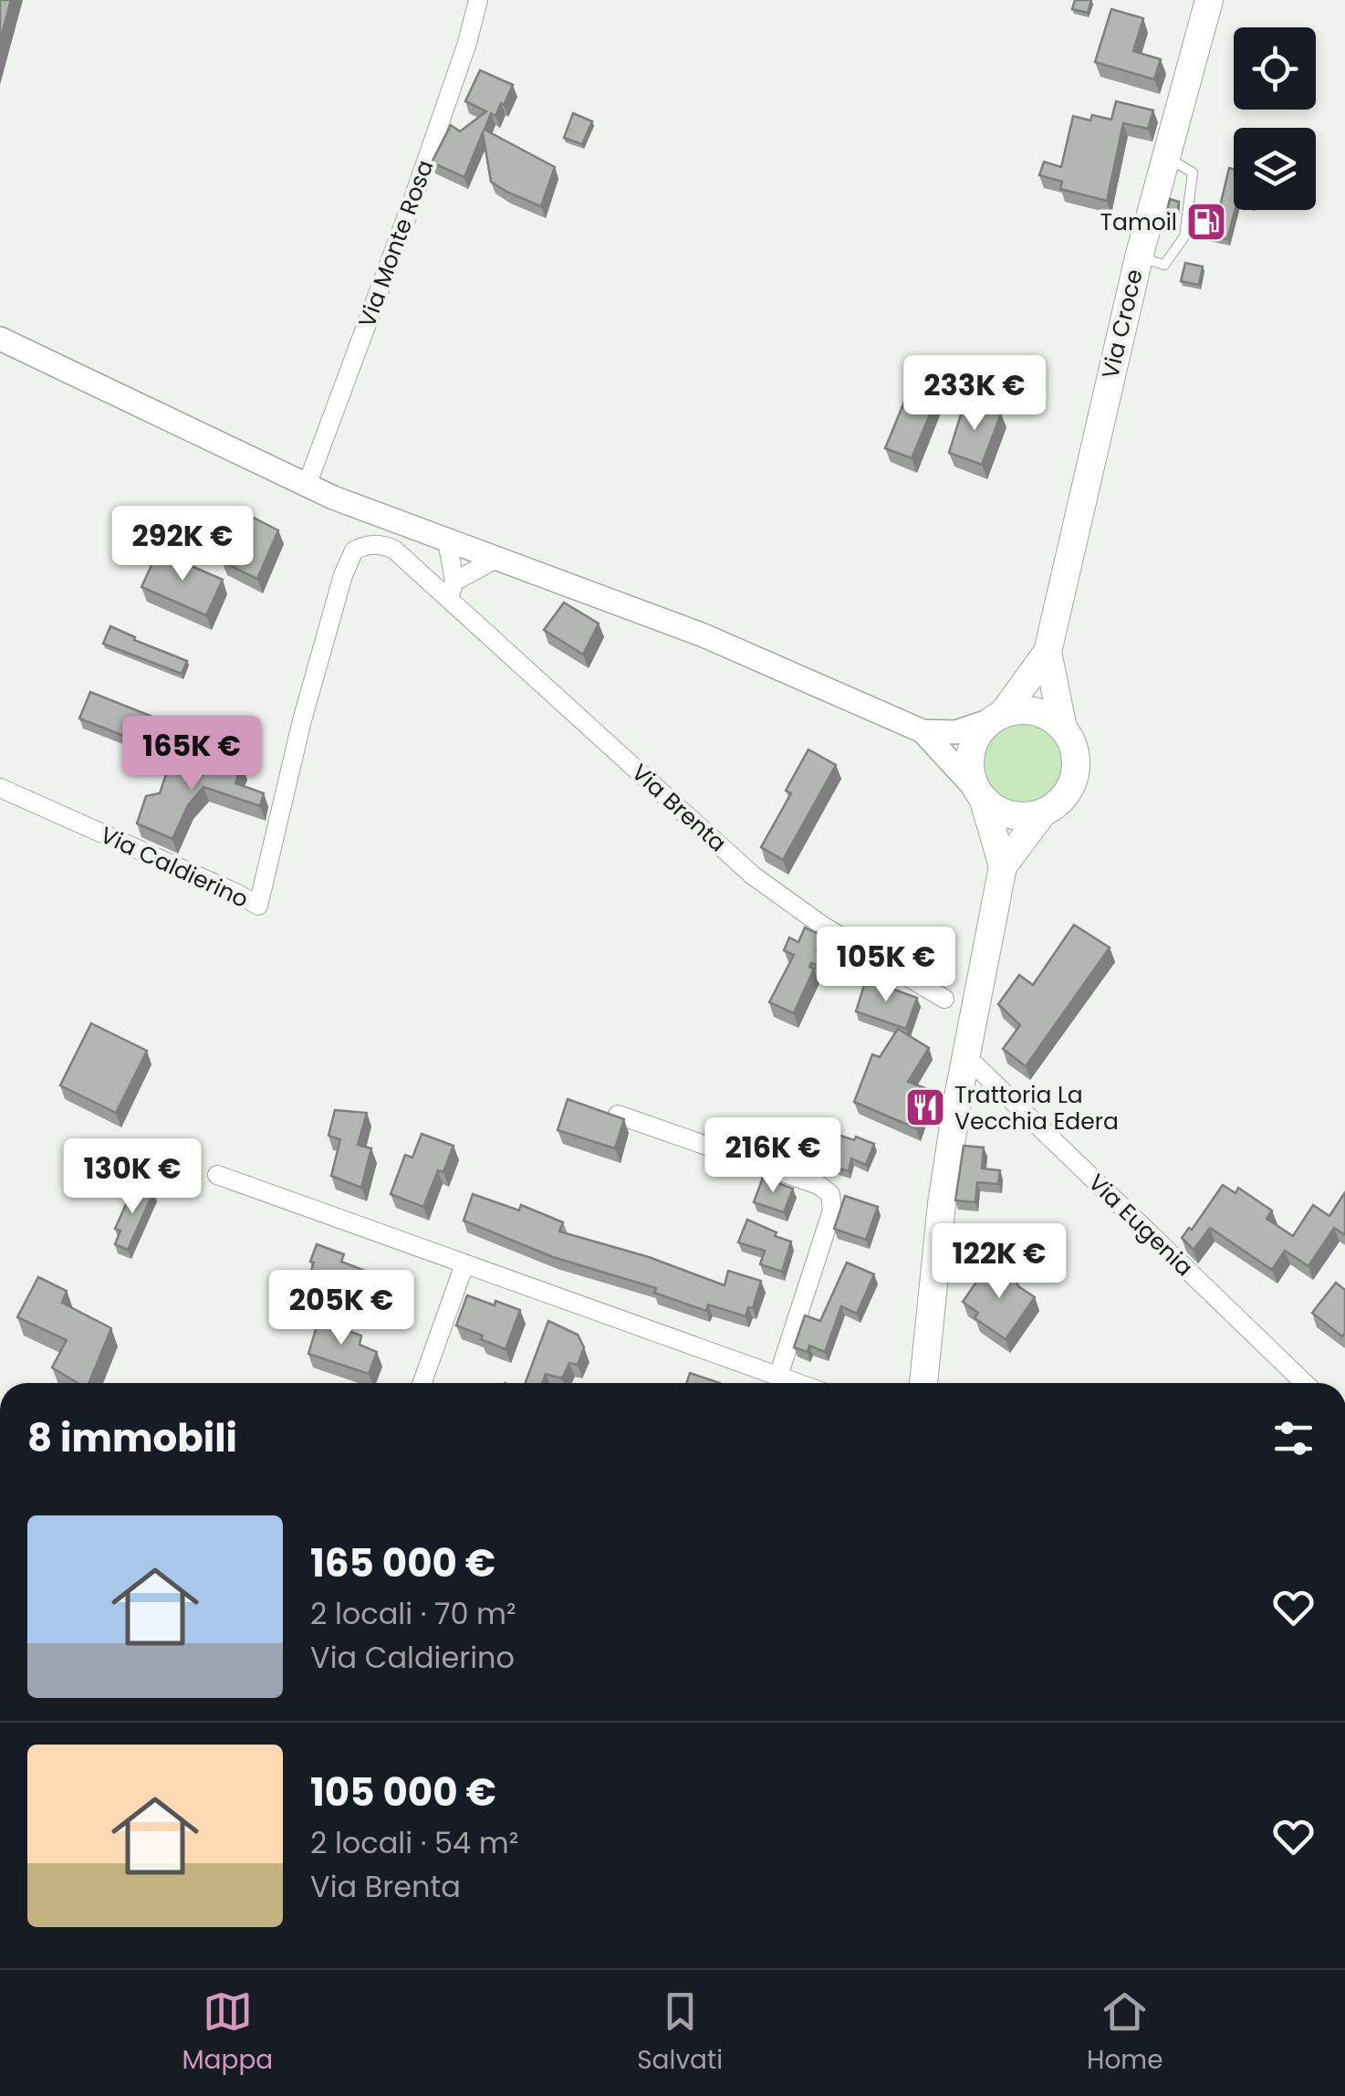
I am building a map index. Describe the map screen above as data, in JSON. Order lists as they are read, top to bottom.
{
  "streets": {
    "main road": ["Via Croce"],
    "street": [
      "Via Monte Rosa",
      "Via Brenta",
      "Via Caldierino",
      "Via Eugenia"
    ]
  },
  "crossings": [
    ["Via Brenta", "Via Caldierino"]
  ],
  "places": {
    "fuel station": ["Tamoil"],
    "restaurant": ["Trattoria La Vecchia Edera"]
  },
  "page": {
    "price": [
      "233K €",
      "292K €",
      "165K €",
      "105K €",
      "216K €",
      "130K €",
      "122K €",
      "205K €"
    ],
    "heading": "8 immobili",
    "list": [
      {
        "name": "165 000 €",
        "note": "2 locali · 70 m² · Via Caldierino"
      },
      {
        "name": "105 000 €",
        "note": "2 locali · 54 m² · Via Brenta"
      }
    ],
    "tabs": ["Mappa", "Salvati", "Home"]
  }
}
